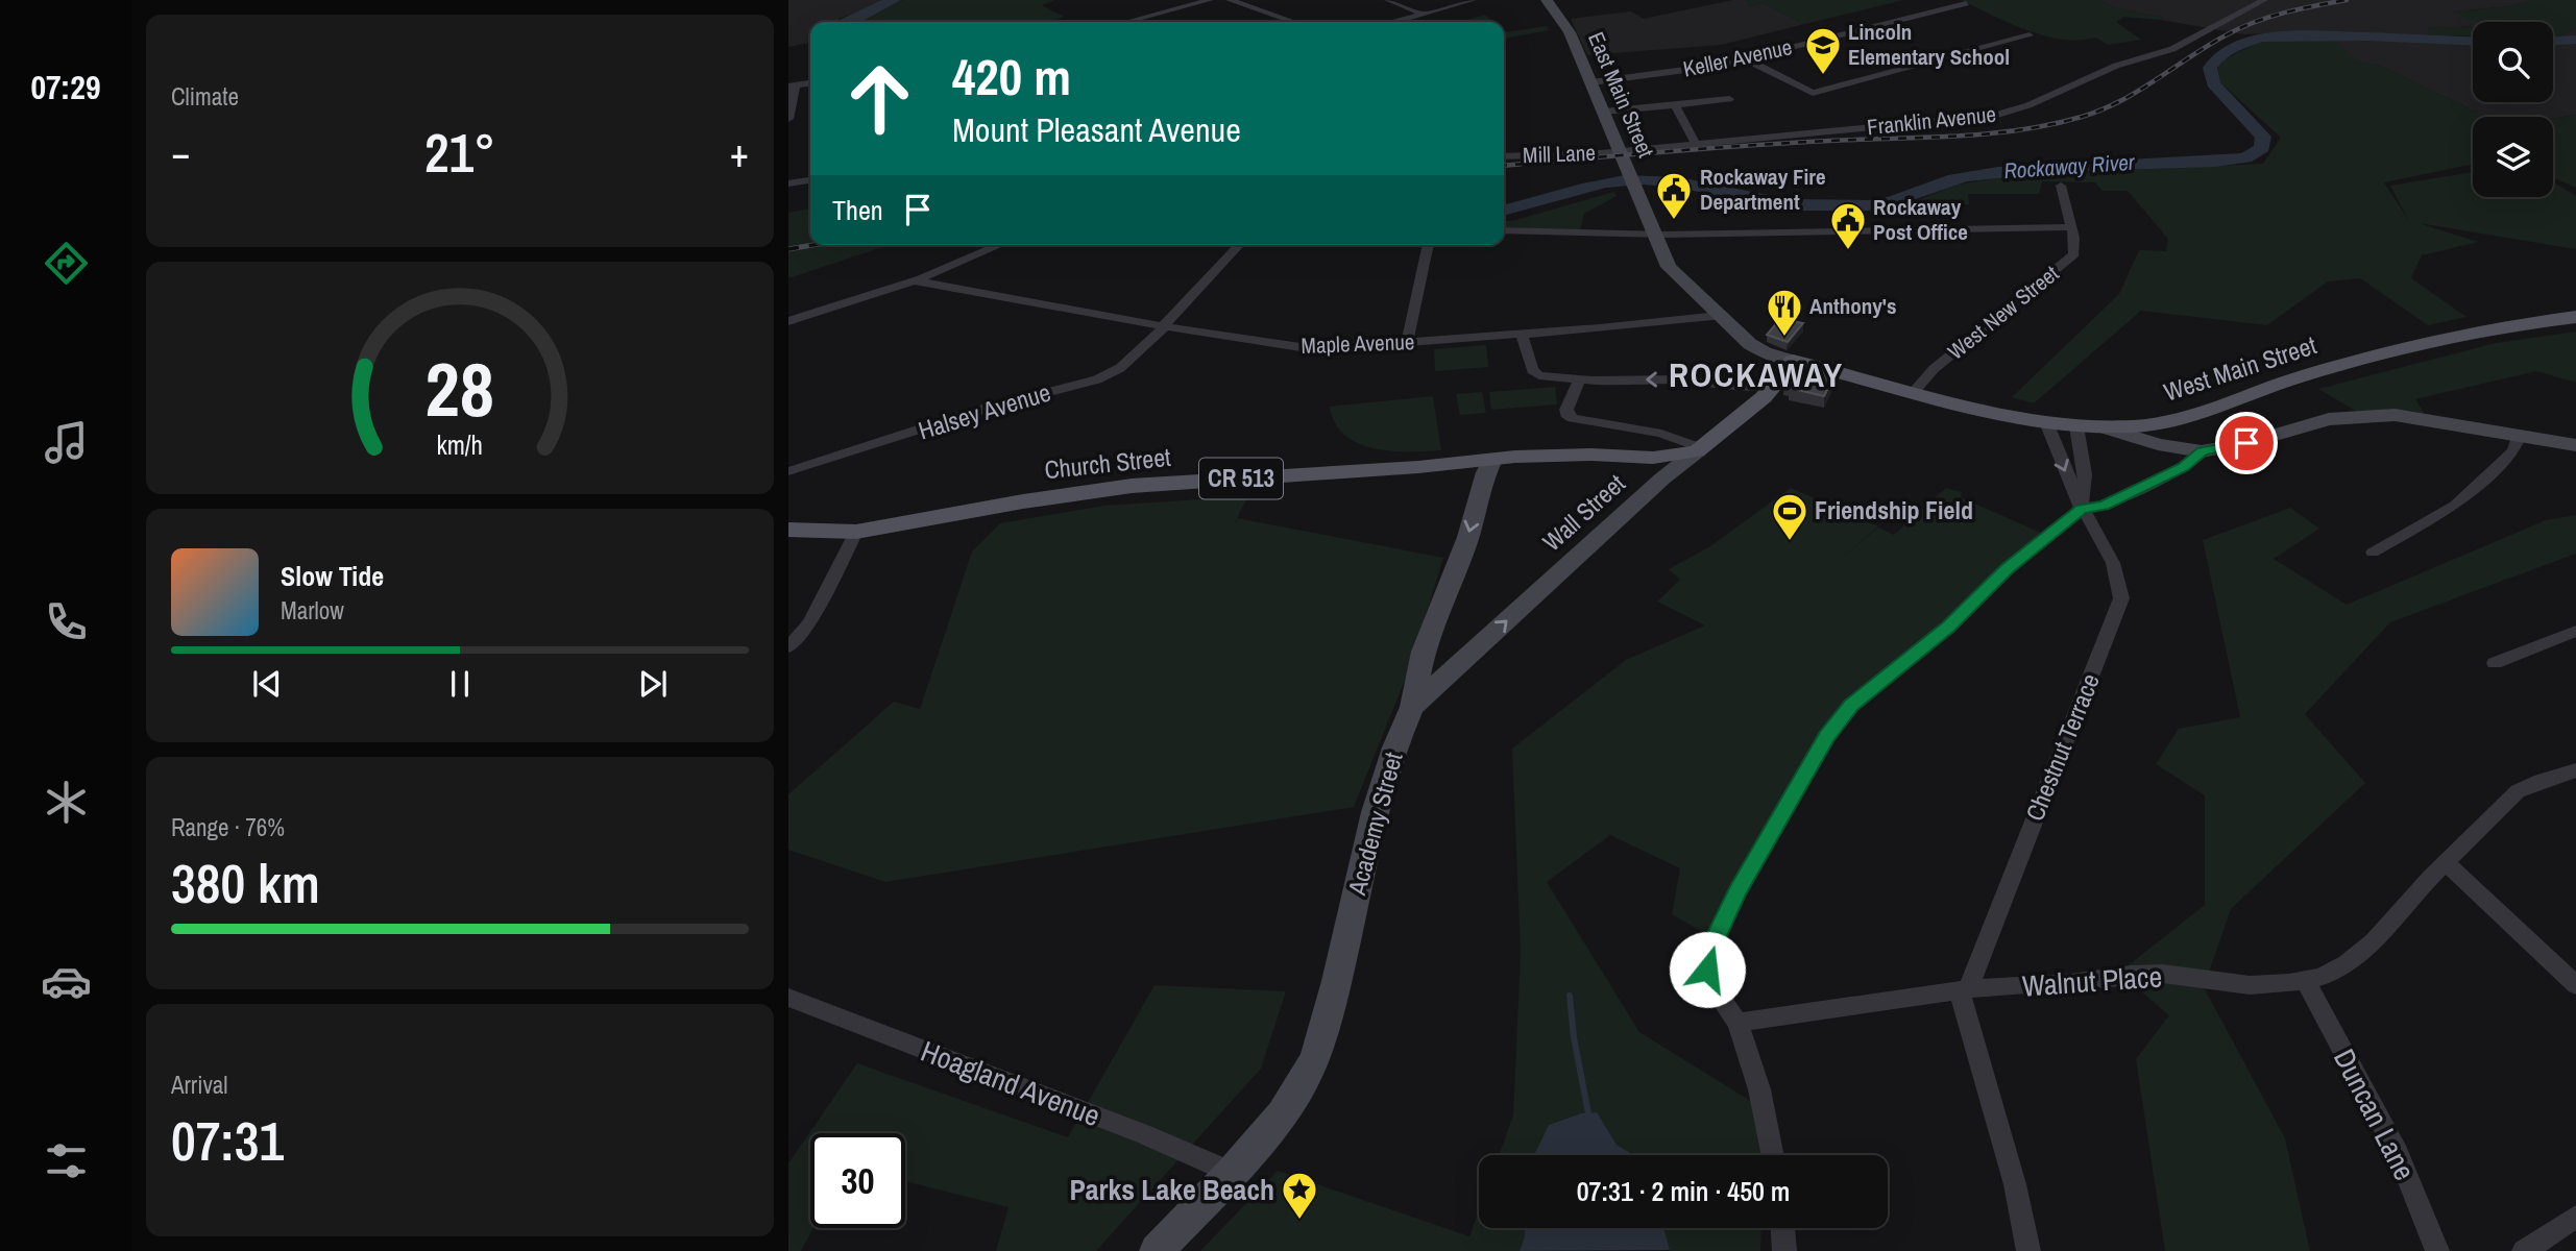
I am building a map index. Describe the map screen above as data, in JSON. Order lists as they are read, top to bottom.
{
  "streets": {
    "main road": [
      "West Main Street",
      "Church Street",
      "CR 513",
      "Wall Street"
    ],
    "street": [
      "Keller Avenue",
      "East Main Street",
      "Franklin Avenue",
      "Mill Lane",
      "West New Street",
      "Maple Avenue",
      "Halsey Avenue",
      "Chestnut Terrace",
      "Academy Street",
      "Walnut Place",
      "Hoagland Avenue",
      "Duncan Lane"
    ]
  },
  "crossings": [
    ["Keller Avenue", "East Main Street"],
    ["East Main Street", "Franklin Avenue"],
    ["East Main Street", "Mill Lane"],
    ["East Main Street", "Maple Avenue"],
    ["East Main Street", "West Main Street"],
    ["East Main Street", "Wall Street"],
    ["Franklin Avenue", "Mill Lane"],
    ["West New Street", "West Main Street"],
    ["Maple Avenue", "Halsey Avenue"],
    ["West Main Street", "Wall Street"],
    ["West Main Street", "Chestnut Terrace"],
    ["Church Street", "Wall Street"],
    ["Church Street", "Academy Street"],
    ["Wall Street", "Academy Street"],
    ["Chestnut Terrace", "Walnut Place"],
    ["Academy Street", "Hoagland Avenue"],
    ["Walnut Place", "Duncan Lane"]
  ],
  "one_way": ["Wall Street"],
  "districts": ["ROCKAWAY"],
  "water": ["Rockaway River"],
  "places": {
    "school or university": ["Lincoln Elementary School"],
    "public building": ["Rockaway Fire Department", "Rockaway Post Office"],
    "restaurant": ["Anthony's"],
    "sports": ["Friendship Field"],
    "place": ["Parks Lake Beach"]
  },
  "page": {
    "tabs": "07:29",
    "tile": [
      "Climate",
      ["Range · 76%", "380 km"],
      ["Arrival", "07:31"]
    ],
    "turn": ["420 m", "Mount Pleasant Avenue"],
    "heat": ["−", "21°", "+"],
    "then": "Then",
    "song": ["Slow Tide", "Marlow"],
    "limit": "30",
    "trip": "07:31 · 2 min · 450 m",
    "gauge": ["28", "km/h"]
  }
}
